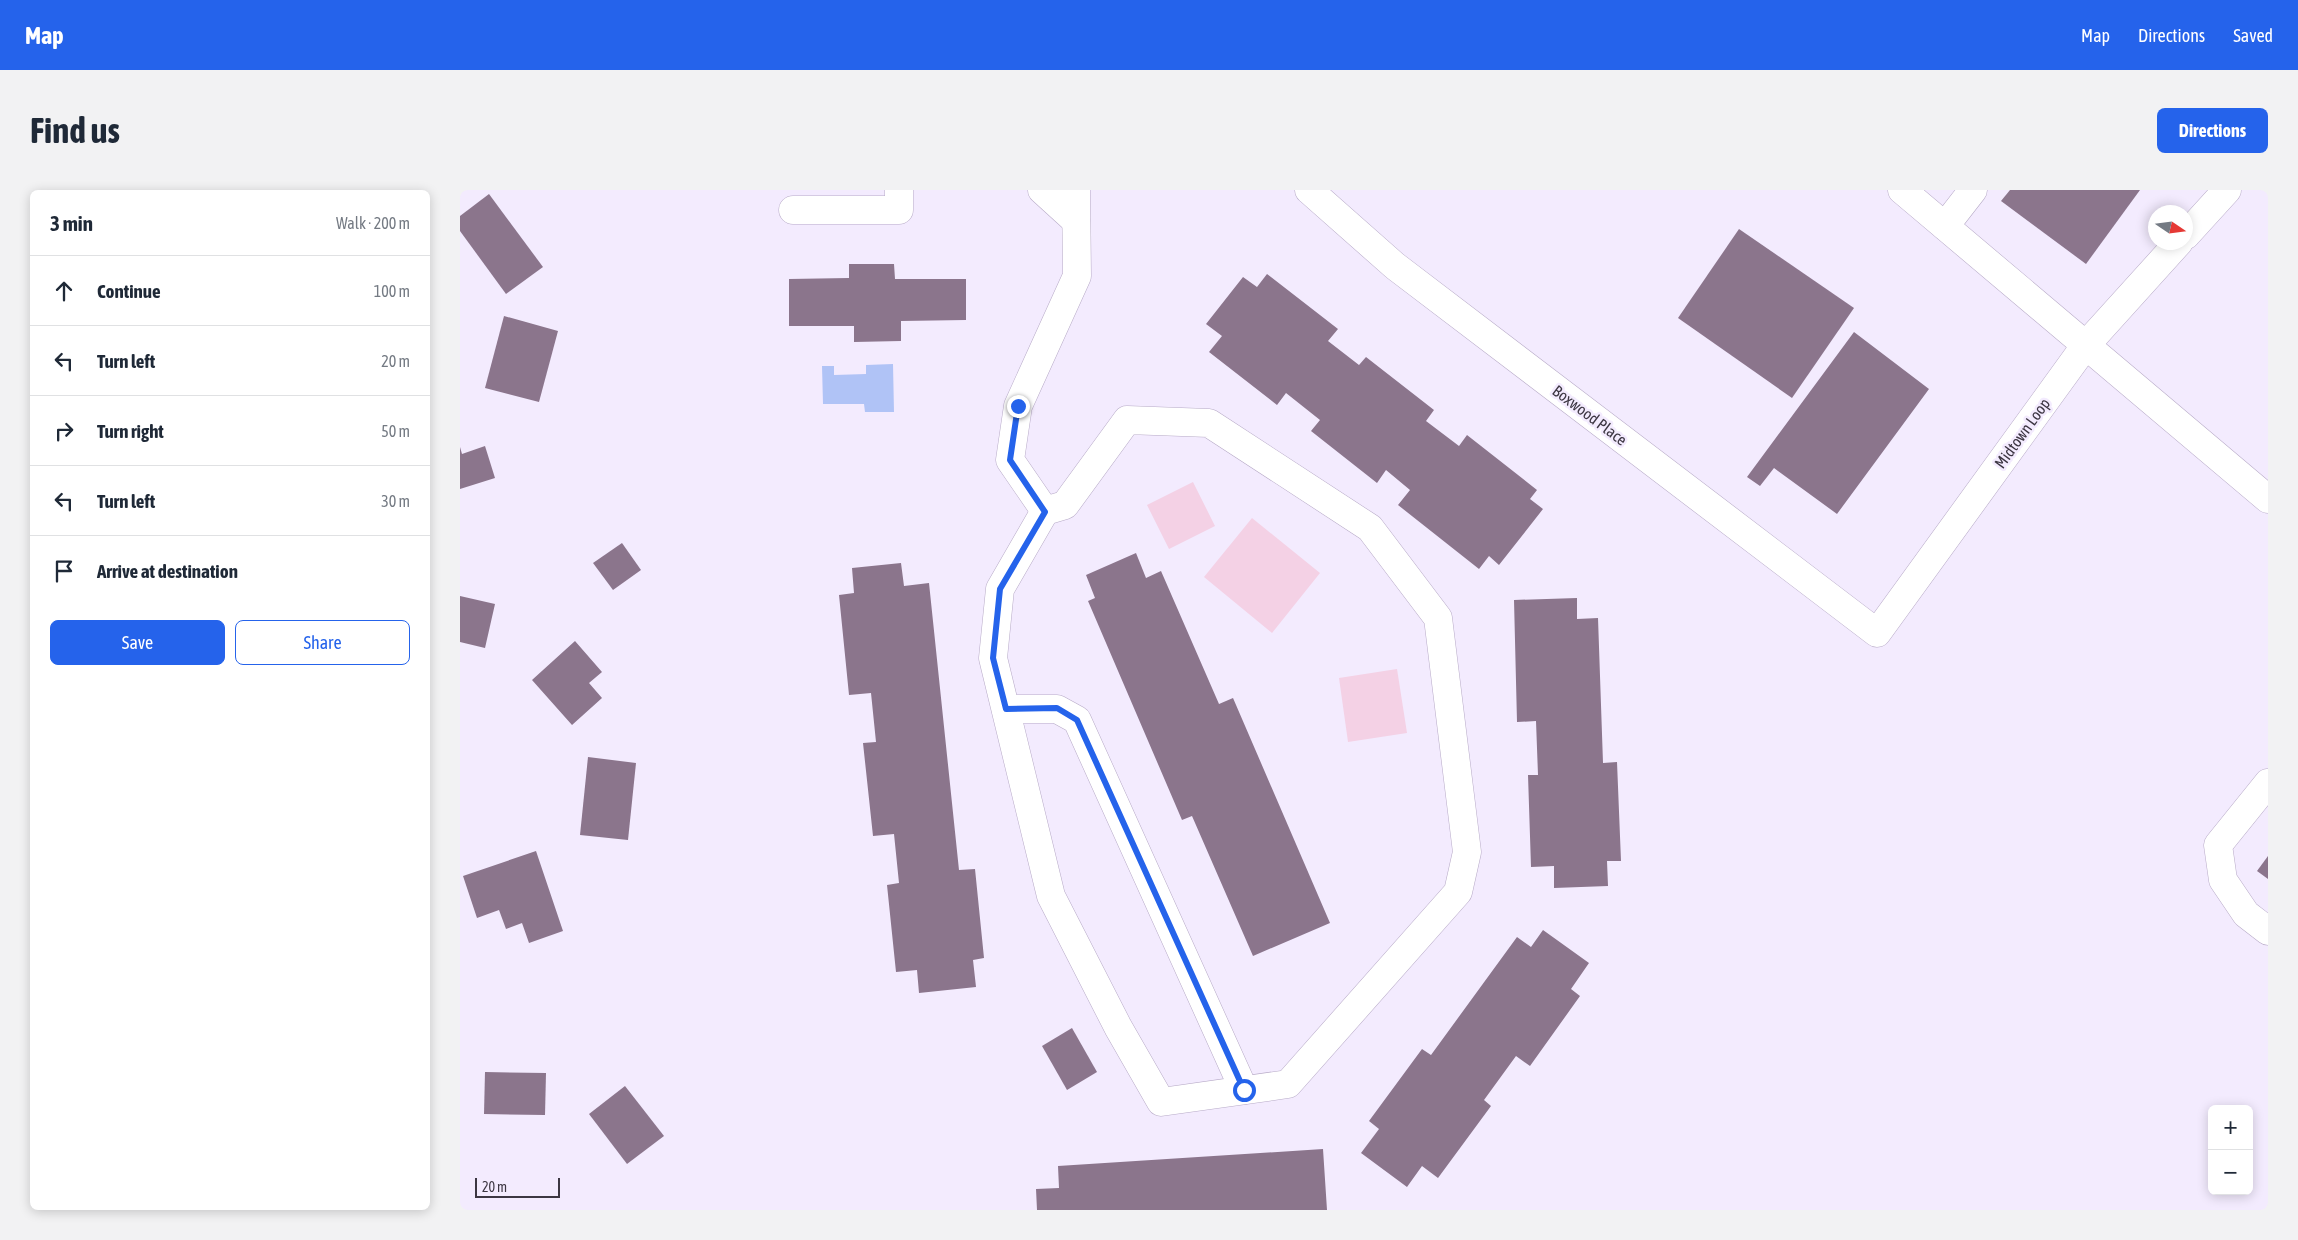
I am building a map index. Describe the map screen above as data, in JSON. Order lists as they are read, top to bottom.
{
  "streets": {
    "street": ["Boxwood Place", "Midtown Loop"]
  },
  "crossings": [
    ["Boxwood Place", "Midtown Loop"]
  ],
  "scale_bar": "20 m",
  "north": "right",
  "page": {
    "header": "Map",
    "nav": ["Map", "Directions", "Saved"],
    "buttons": [
      "Directions",
      ["Save", "Share"]
    ],
    "title": "Find us",
    "heading": ["3 min", "Walk · 200 m"],
    "list": [
      ["Continue", "100 m"],
      ["Turn left", "20 m"],
      ["Turn right", "50 m"],
      ["Turn left", "30 m"],
      "Arrive at destination"
    ],
    "map_buttons": ["+", "−"],
    "scale": "20 m"
  }
}
